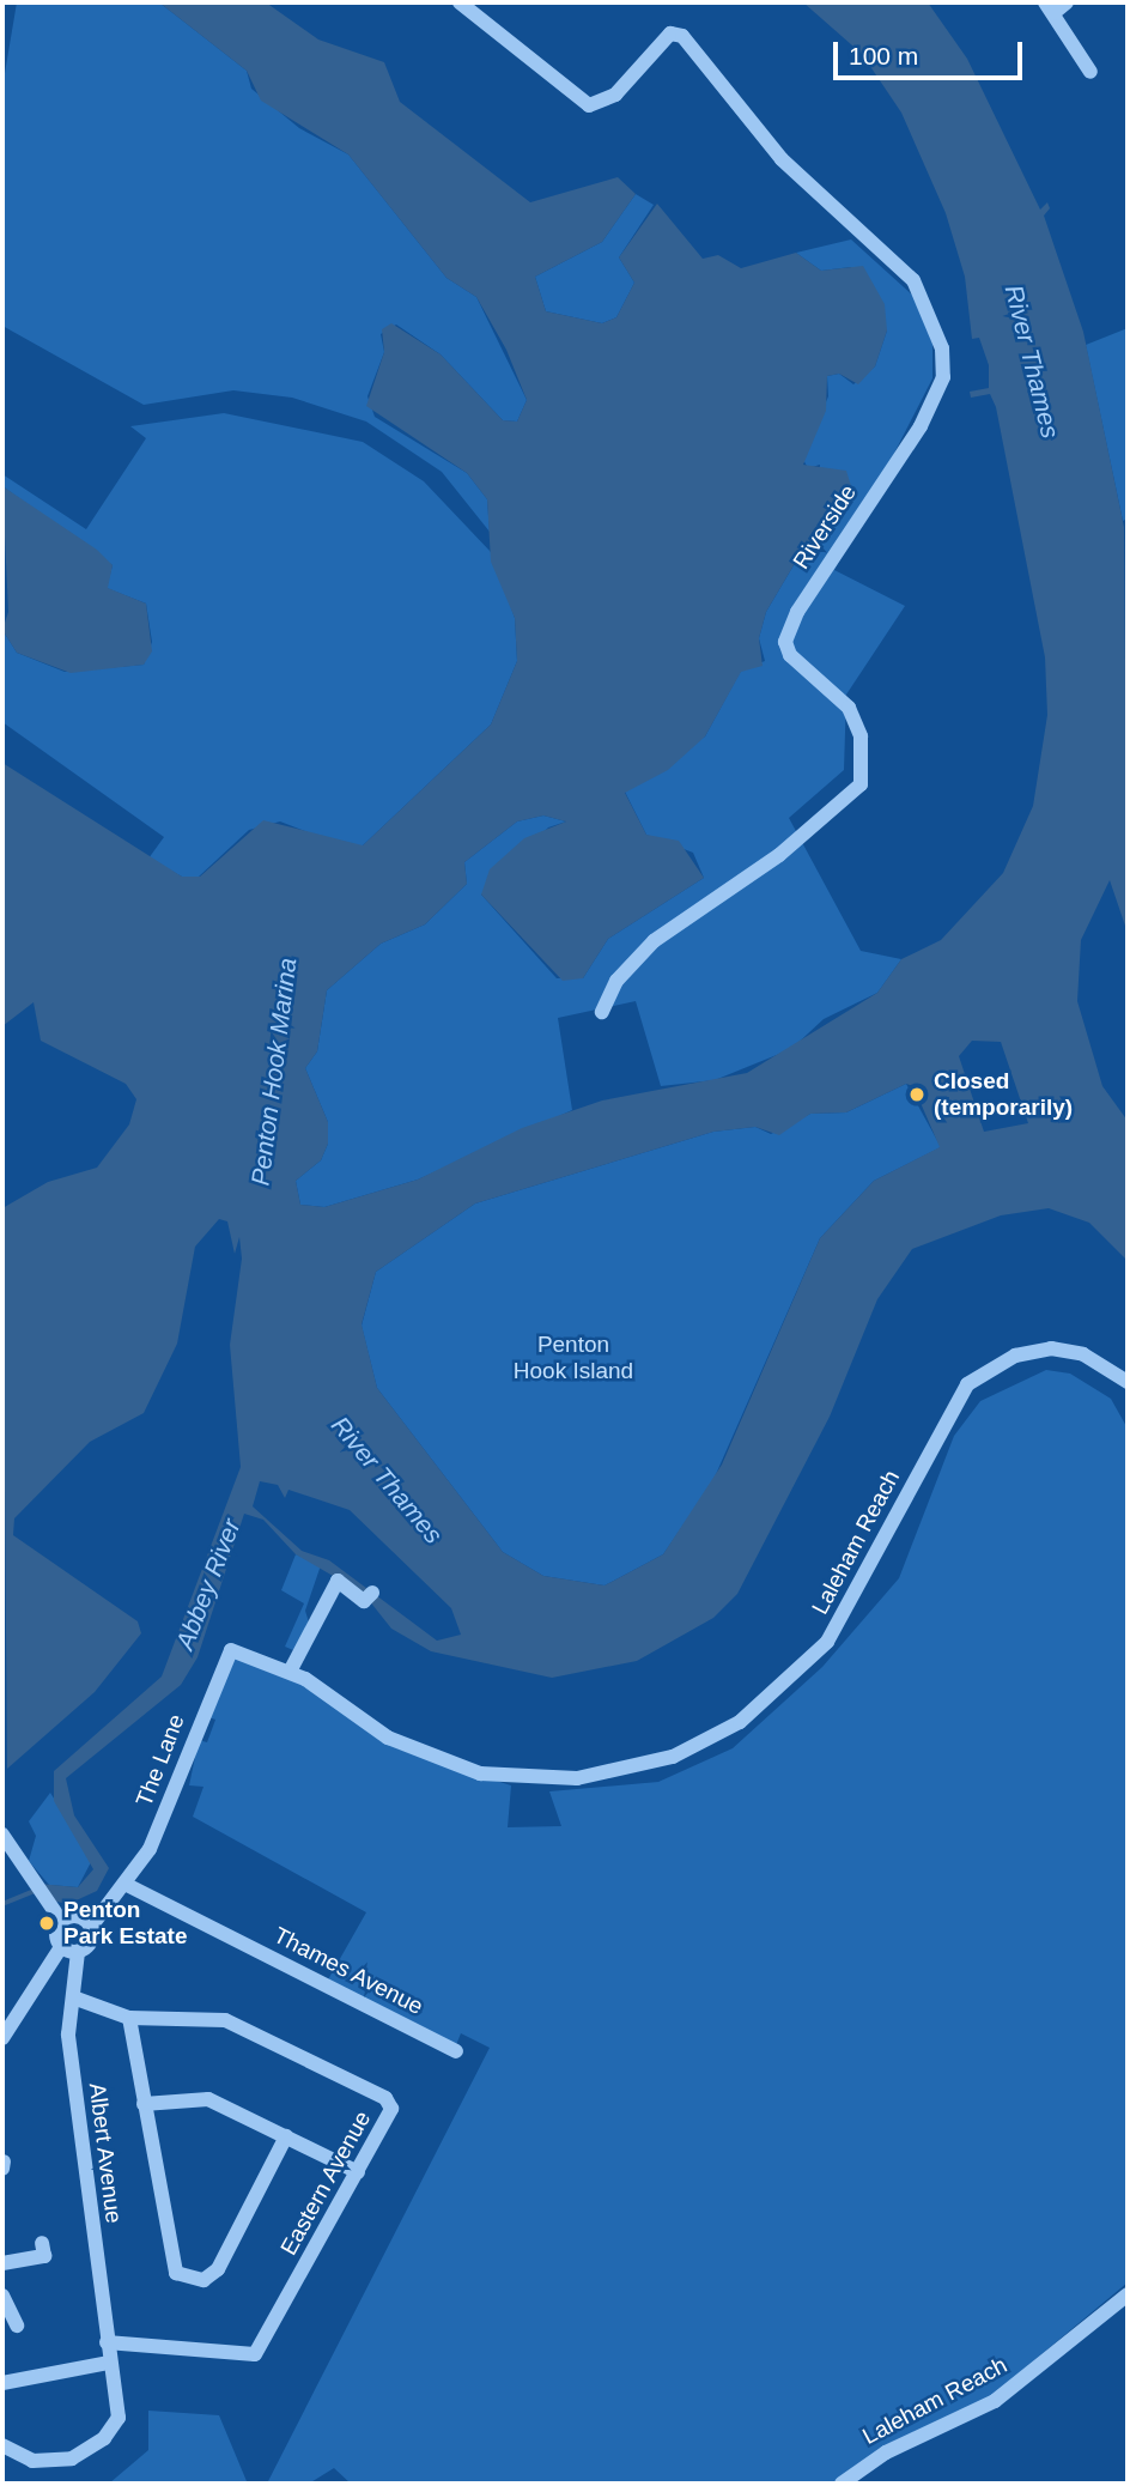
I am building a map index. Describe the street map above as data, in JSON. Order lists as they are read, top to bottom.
{
  "streets": {
    "street": [
      "Riverside",
      "Laleham Reach",
      "The Lane",
      "Thames Avenue",
      "Albert Avenue",
      "Eastern Avenue"
    ]
  },
  "crossings": [
    ["Laleham Reach", "The Lane"],
    ["The Lane", "Thames Avenue"],
    ["The Lane", "Albert Avenue"],
    ["Albert Avenue", "Eastern Avenue"]
  ],
  "water": ["River Thames", "Penton Hook Marina", "Abbey River"],
  "parks": ["Penton Hook Island"],
  "places": ["Closed (temporarily)", "Penton Park Estate"],
  "scale_bar": "100 m"
}
